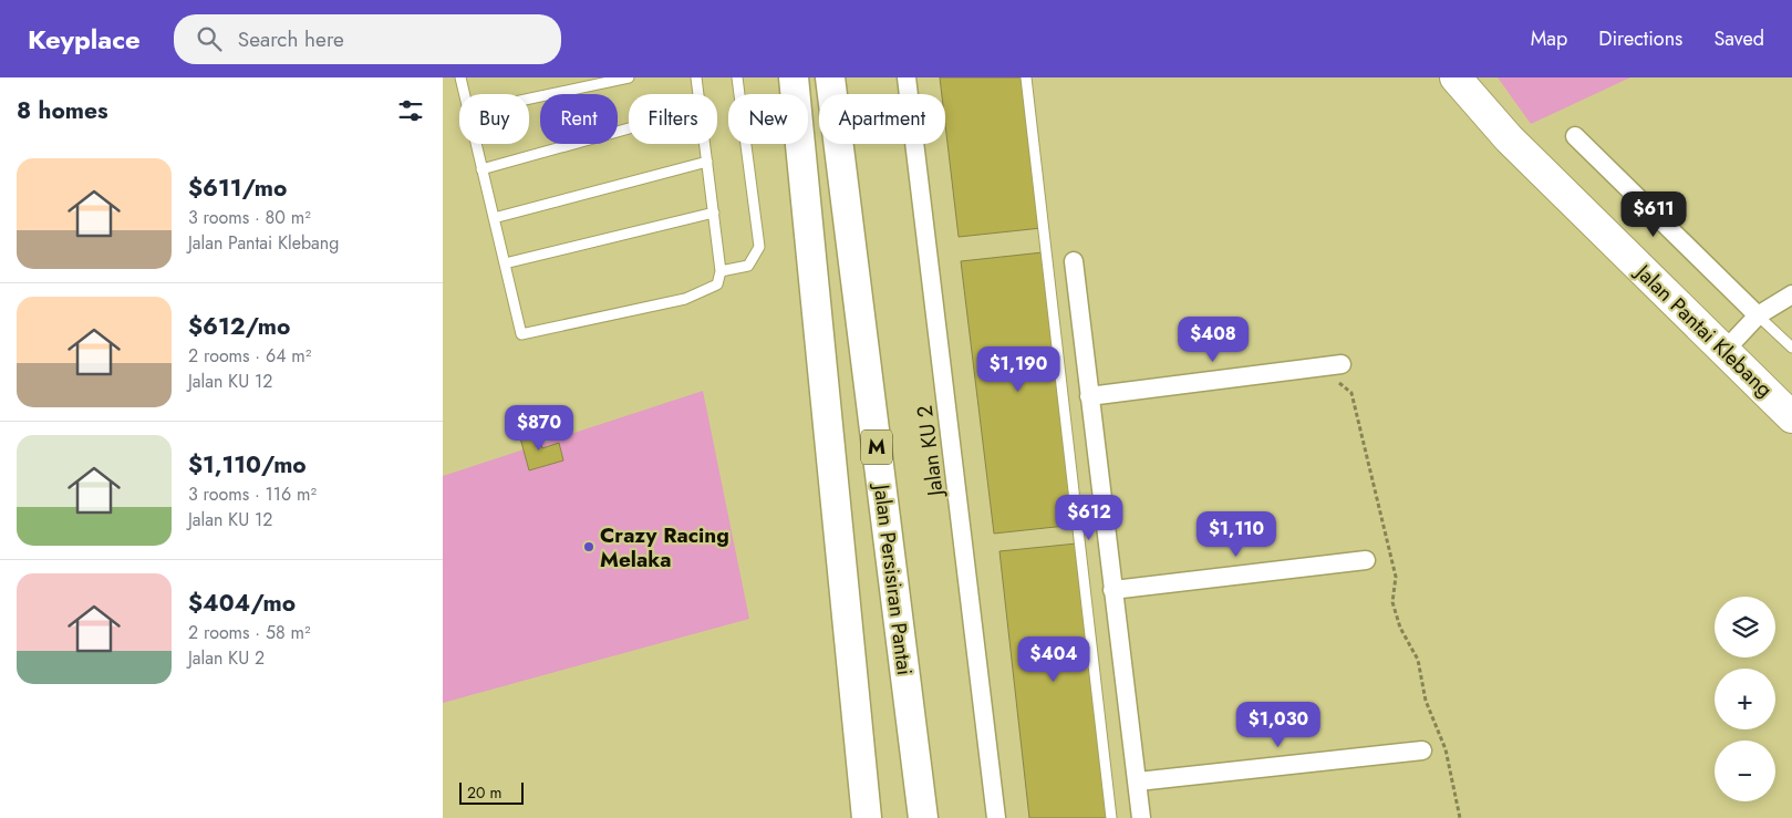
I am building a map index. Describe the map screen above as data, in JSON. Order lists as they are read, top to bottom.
{
  "streets": {
    "highway": ["Jalan Pantai Klebang"],
    "main road": ["M", "Jalan Persisiran Pantai"],
    "street": ["Jalan KU 2"]
  },
  "places": ["Crazy Racing Melaka"],
  "scale_bar": "20 m",
  "page": {
    "header": "Keyplace",
    "search": "Search here",
    "nav": ["Map", "Directions", "Saved"],
    "heading": "8 homes",
    "chip": [
      "Buy",
      "Rent",
      "Filters",
      "New",
      "Apartment"
    ],
    "list": [
      {
        "name": "$611/mo",
        "note": "3 rooms · 80 m² · Jalan Pantai Klebang"
      },
      {
        "name": "$612/mo",
        "note": "2 rooms · 64 m² · Jalan KU 12"
      },
      {
        "name": "$1,110/mo",
        "note": "3 rooms · 116 m² · Jalan KU 12"
      },
      {
        "name": "$404/mo",
        "note": "2 rooms · 58 m² · Jalan KU 2"
      }
    ],
    "price": [
      "$611",
      "$408",
      "$1,190",
      "$870",
      "$612",
      "$1,110",
      "$404",
      "$1,030"
    ],
    "map_buttons": ["+", "−"],
    "scale": "20 m"
  }
}
